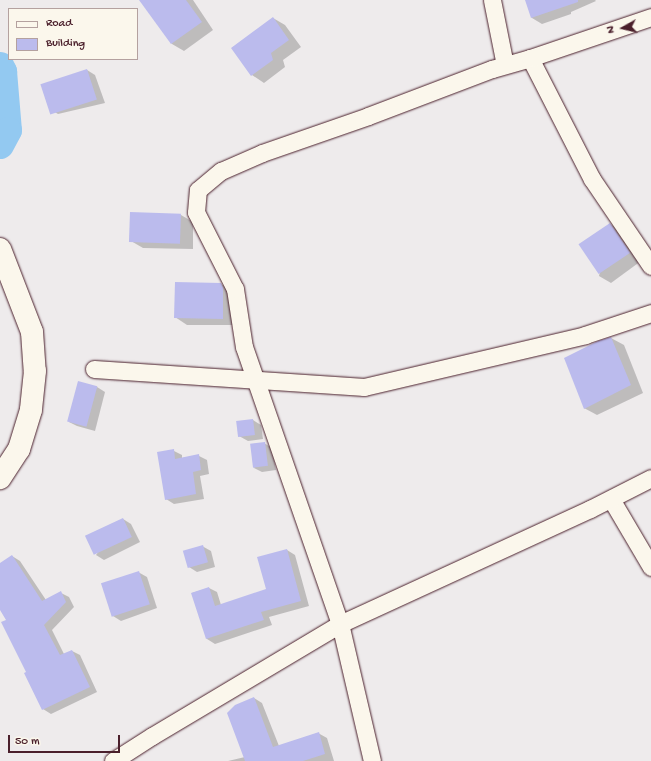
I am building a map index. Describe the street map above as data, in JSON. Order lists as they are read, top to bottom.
{
  "legend": ["Road", "Building"],
  "scale_bar": "50 m",
  "north": "left"
}
